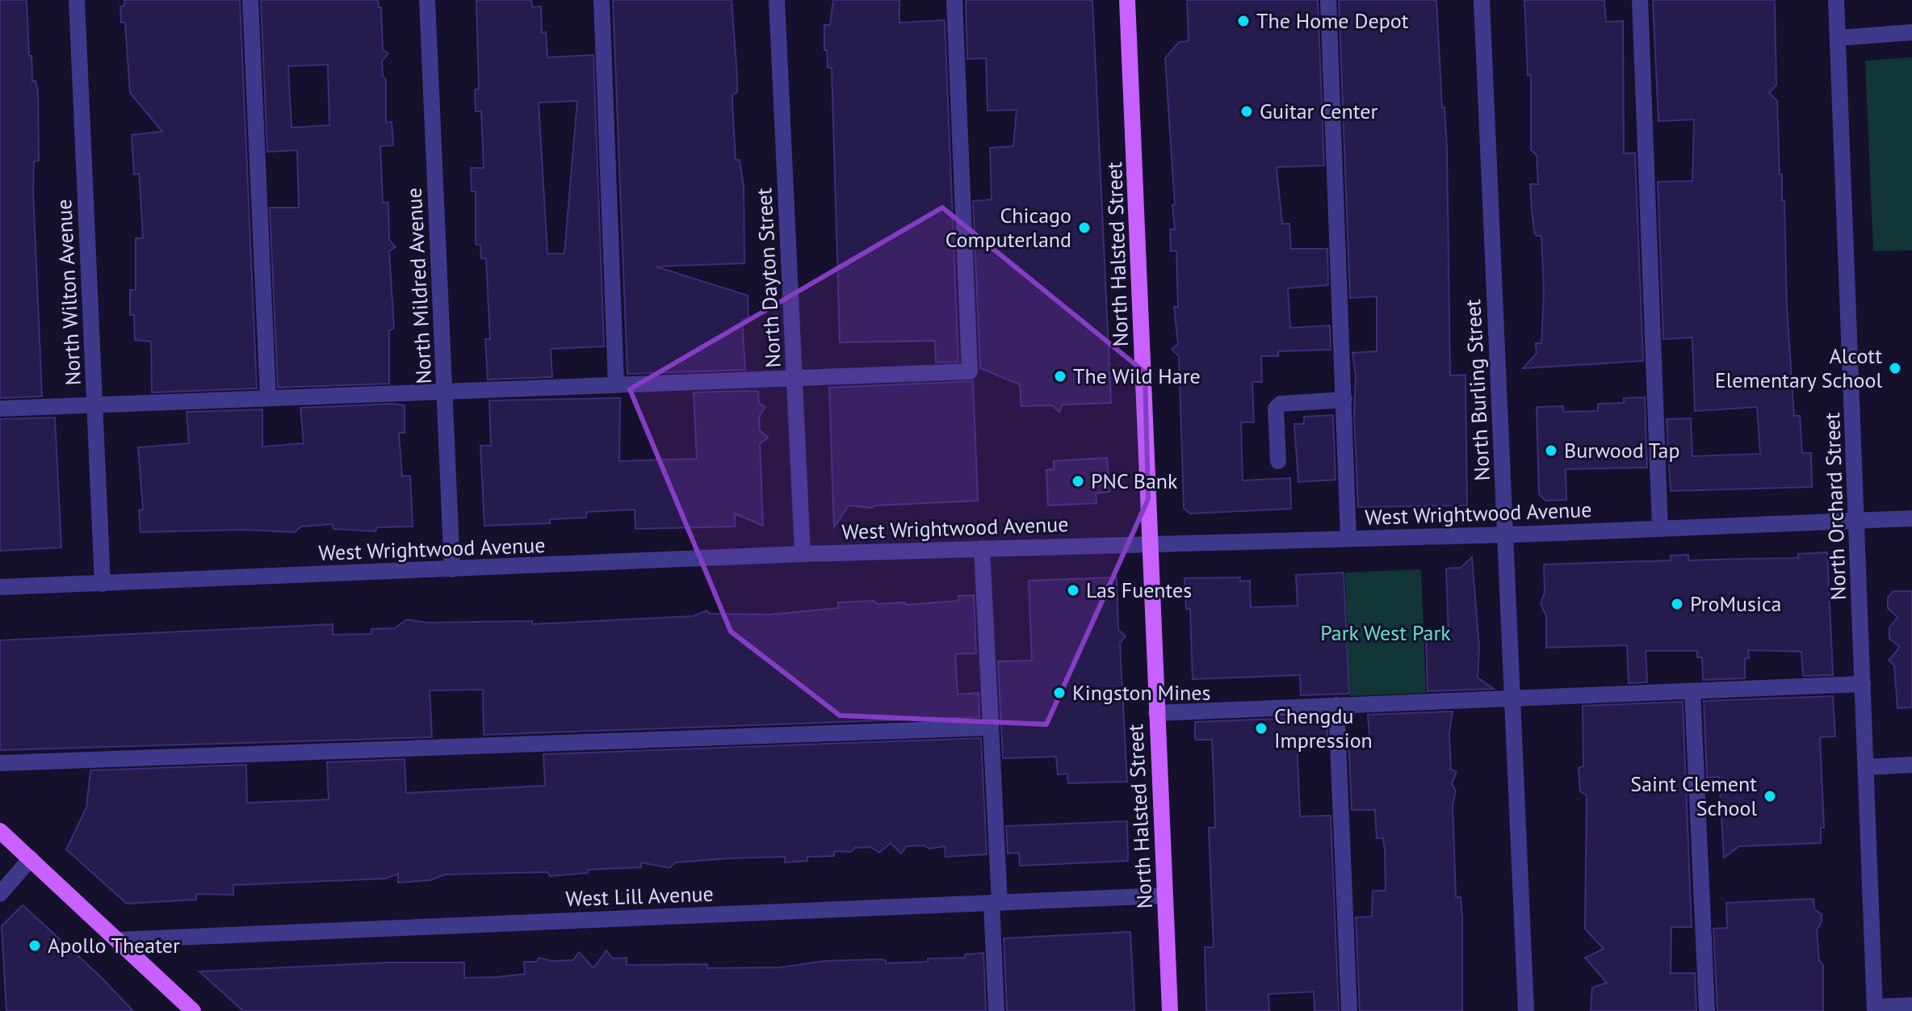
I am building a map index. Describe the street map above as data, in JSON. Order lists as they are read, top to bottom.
{
  "streets": {
    "main road": ["North Halsted Street"],
    "street": [
      "North Dayton Street",
      "North Mildred Avenue",
      "North Wilton Avenue",
      "North Burling Street",
      "North Orchard Street",
      "West Wrightwood Avenue",
      "West Lill Avenue"
    ]
  },
  "crossings": [
    ["North Halsted Street", "West Wrightwood Avenue"],
    ["North Halsted Street", "West Lill Avenue"],
    ["North Dayton Street", "West Wrightwood Avenue"],
    ["North Mildred Avenue", "West Wrightwood Avenue"],
    ["North Wilton Avenue", "West Wrightwood Avenue"],
    ["North Burling Street", "West Wrightwood Avenue"],
    ["North Orchard Street", "West Wrightwood Avenue"]
  ],
  "parks": ["Park West Park"],
  "places": [
    "The Home Depot",
    "Guitar Center",
    "Chicago Computerland",
    "Alcott Elementary School",
    "The Wild Hare",
    "Burwood Tap",
    "PNC Bank",
    "Las Fuentes",
    "ProMusica",
    "Kingston Mines",
    "Chengdu Impression",
    "Saint Clement School",
    "Apollo Theater"
  ]
}
